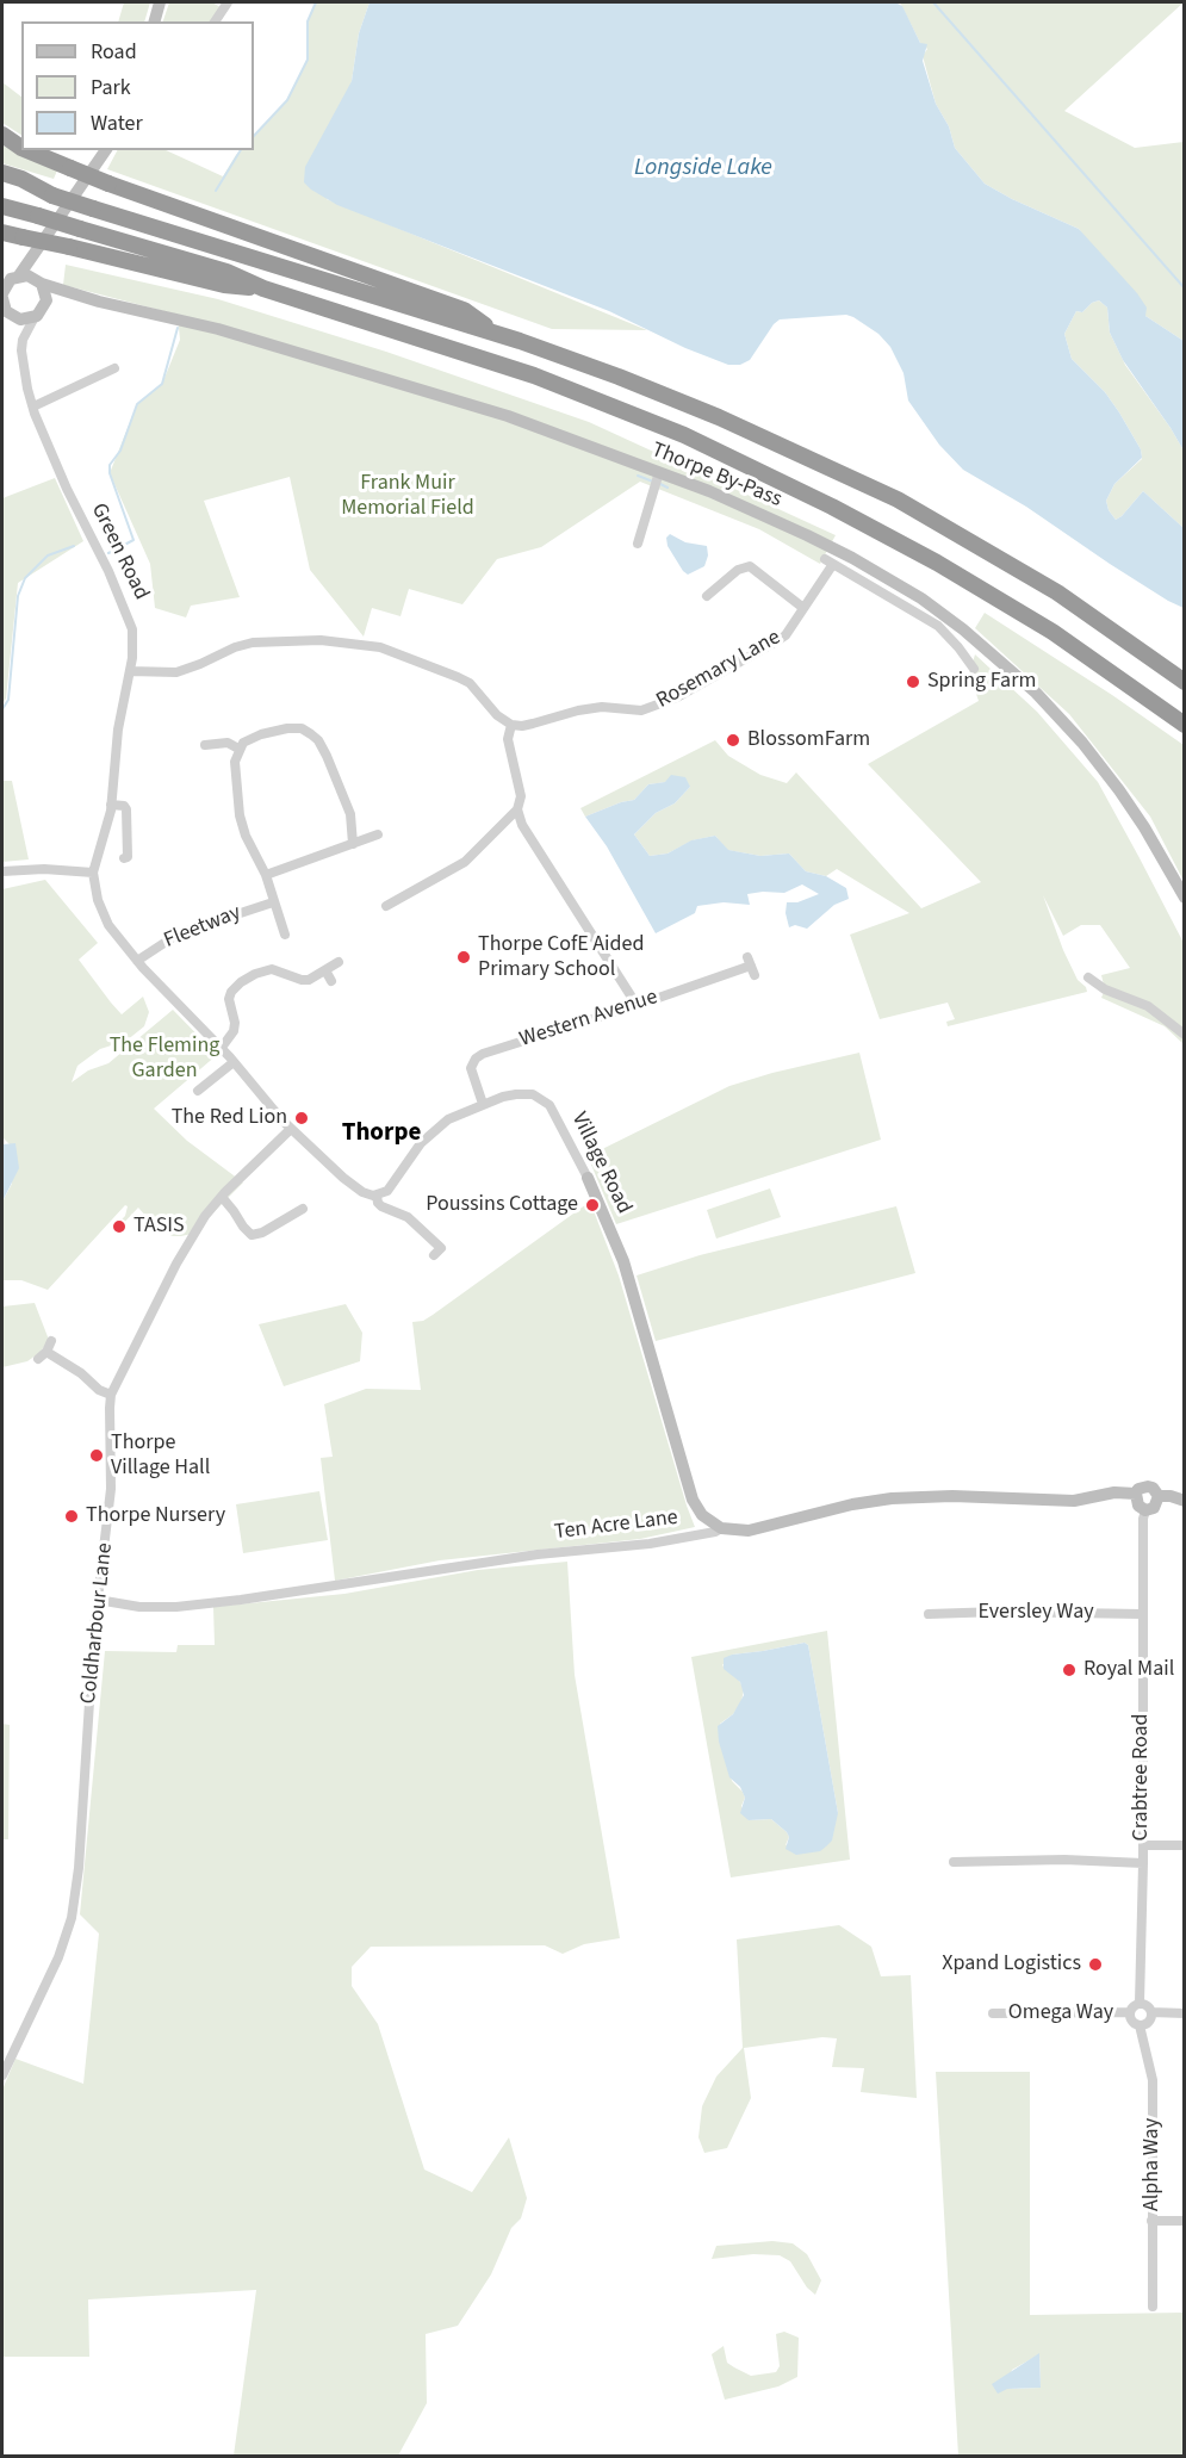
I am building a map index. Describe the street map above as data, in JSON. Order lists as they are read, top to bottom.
{
  "streets": {
    "main road": ["Thorpe By-Pass", "Village Road", "Ten Acre Lane"],
    "street": [
      "Green Road",
      "Rosemary Lane",
      "Fleetway",
      "Western Avenue",
      "Eversley Way",
      "Coldharbour Lane",
      "Crabtree Road",
      "Omega Way",
      "Alpha Way"
    ]
  },
  "crossings": [
    ["Thorpe By-Pass", "Green Road"],
    ["Western Avenue", "Village Road"],
    ["Village Road", "Ten Acre Lane"],
    ["Ten Acre Lane", "Coldharbour Lane"],
    ["Ten Acre Lane", "Crabtree Road"],
    ["Eversley Way", "Crabtree Road"],
    ["Crabtree Road", "Omega Way"],
    ["Crabtree Road", "Alpha Way"],
    ["Omega Way", "Alpha Way"]
  ],
  "districts": ["Thorpe"],
  "water": ["Longside Lake"],
  "parks": ["Frank Muir Memorial Field", "The Fleming Garden"],
  "places": [
    "Spring Farm",
    "BlossomFarm",
    "Thorpe CofE Aided Primary School",
    "The Red Lion",
    "Poussins Cottage",
    "TASIS",
    "Thorpe Village Hall",
    "Thorpe Nursery",
    "Royal Mail",
    "Xpand Logistics"
  ],
  "legend": ["Road", "Park", "Water"]
}
